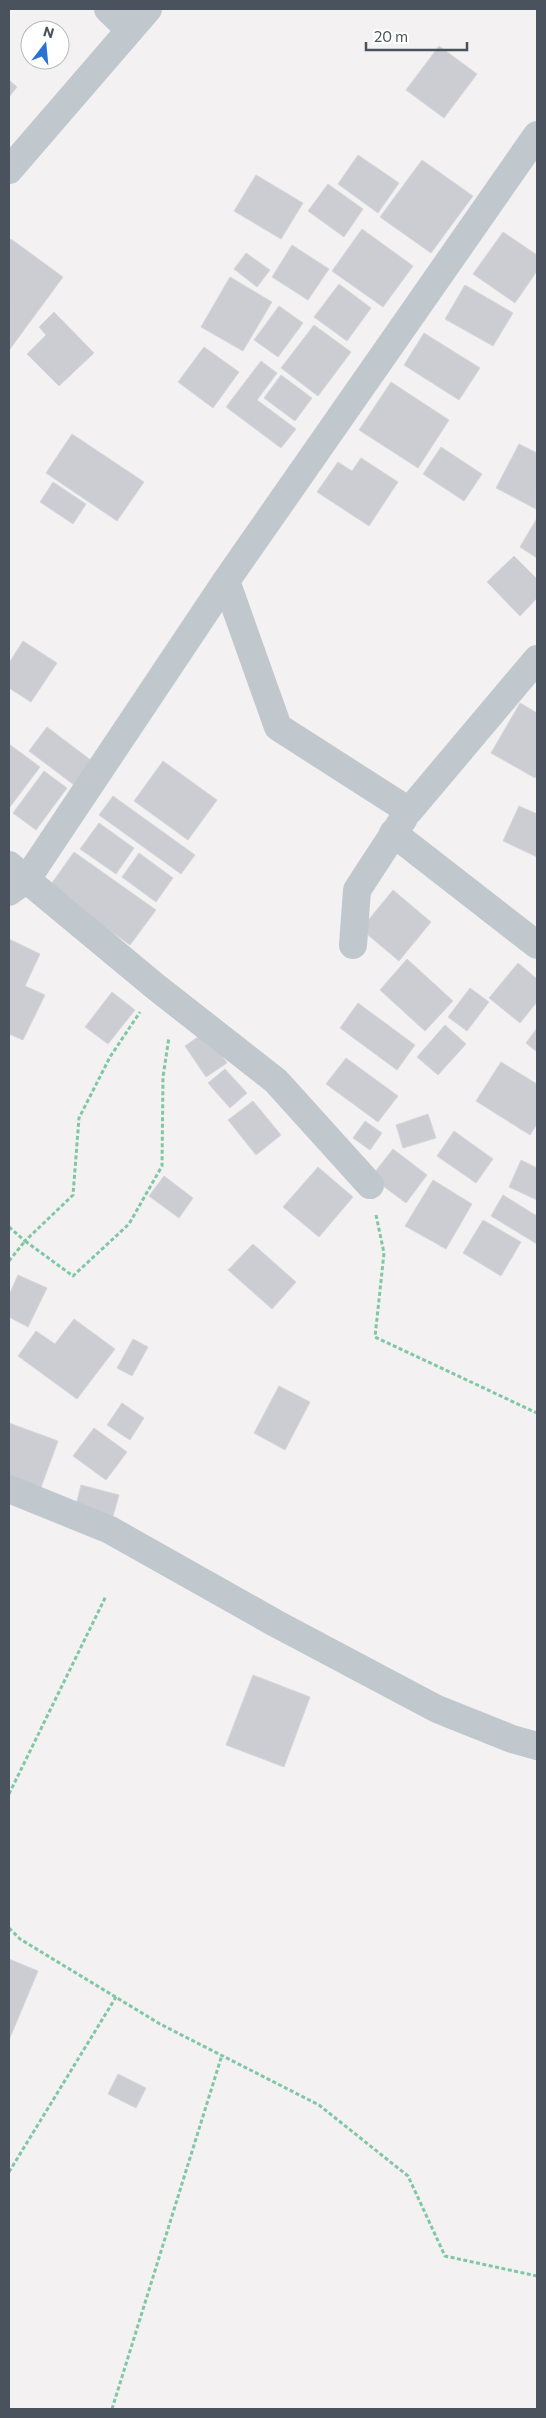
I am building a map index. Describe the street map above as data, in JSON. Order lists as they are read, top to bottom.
{
  "scale_bar": "20 m",
  "north": "top"
}
